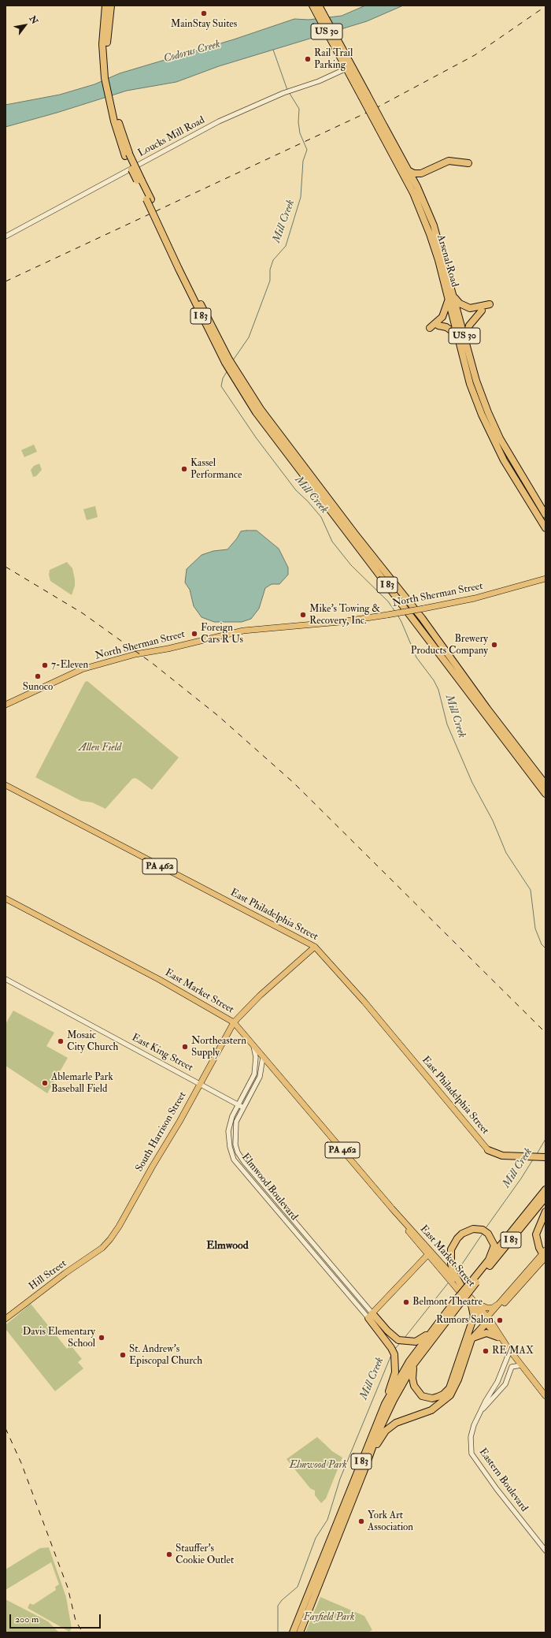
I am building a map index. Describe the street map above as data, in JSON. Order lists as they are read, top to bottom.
{
  "streets": {
    "highway": ["US 30", "Arsenal Road", "I 83"],
    "main road": [
      "North Sherman Street",
      "PA 462",
      "East Philadelphia Street",
      "East Market Street",
      "South Harrison Street",
      "Hill Street"
    ],
    "street": [
      "Loucks Mill Road",
      "East King Street",
      "Elmwood Boulevard",
      "Eastern Boulevard"
    ]
  },
  "crossings": [
    ["Loucks Mill Road", "Arsenal Road"],
    ["East Philadelphia Street", "South Harrison Street"],
    ["East Market Street", "South Harrison Street"],
    ["East Market Street", "Elmwood Boulevard"],
    ["East Market Street", "Eastern Boulevard"],
    ["East King Street", "South Harrison Street"],
    ["East King Street", "Elmwood Boulevard"],
    ["South Harrison Street", "Hill Street"]
  ],
  "districts": ["Elmwood"],
  "water": ["Codorus Creek", "Mill Creek"],
  "parks": ["Allen Field", "Elmwood Park", "Fayfield Park"],
  "places": [
    "MainStay Suites",
    "Rail Trail Parking",
    "Kassel Performance",
    "Mike's Towing & Recovery, Inc.",
    "Foreign Cars R Us",
    "Brewery Products Company",
    "7-Eleven",
    "Sunoco",
    "Mosaic City Church",
    "Northeastern Supply",
    "Ablemarle Park Baseball Field",
    "Belmont Theatre",
    "Rumors Salon",
    "Davis Elementary School",
    "RE/MAX",
    "St. Andrew's Episcopal Church",
    "York Art Association",
    "Stauffer's Cookie Outlet"
  ],
  "scale_bar": "200 m",
  "north": "top right"
}
